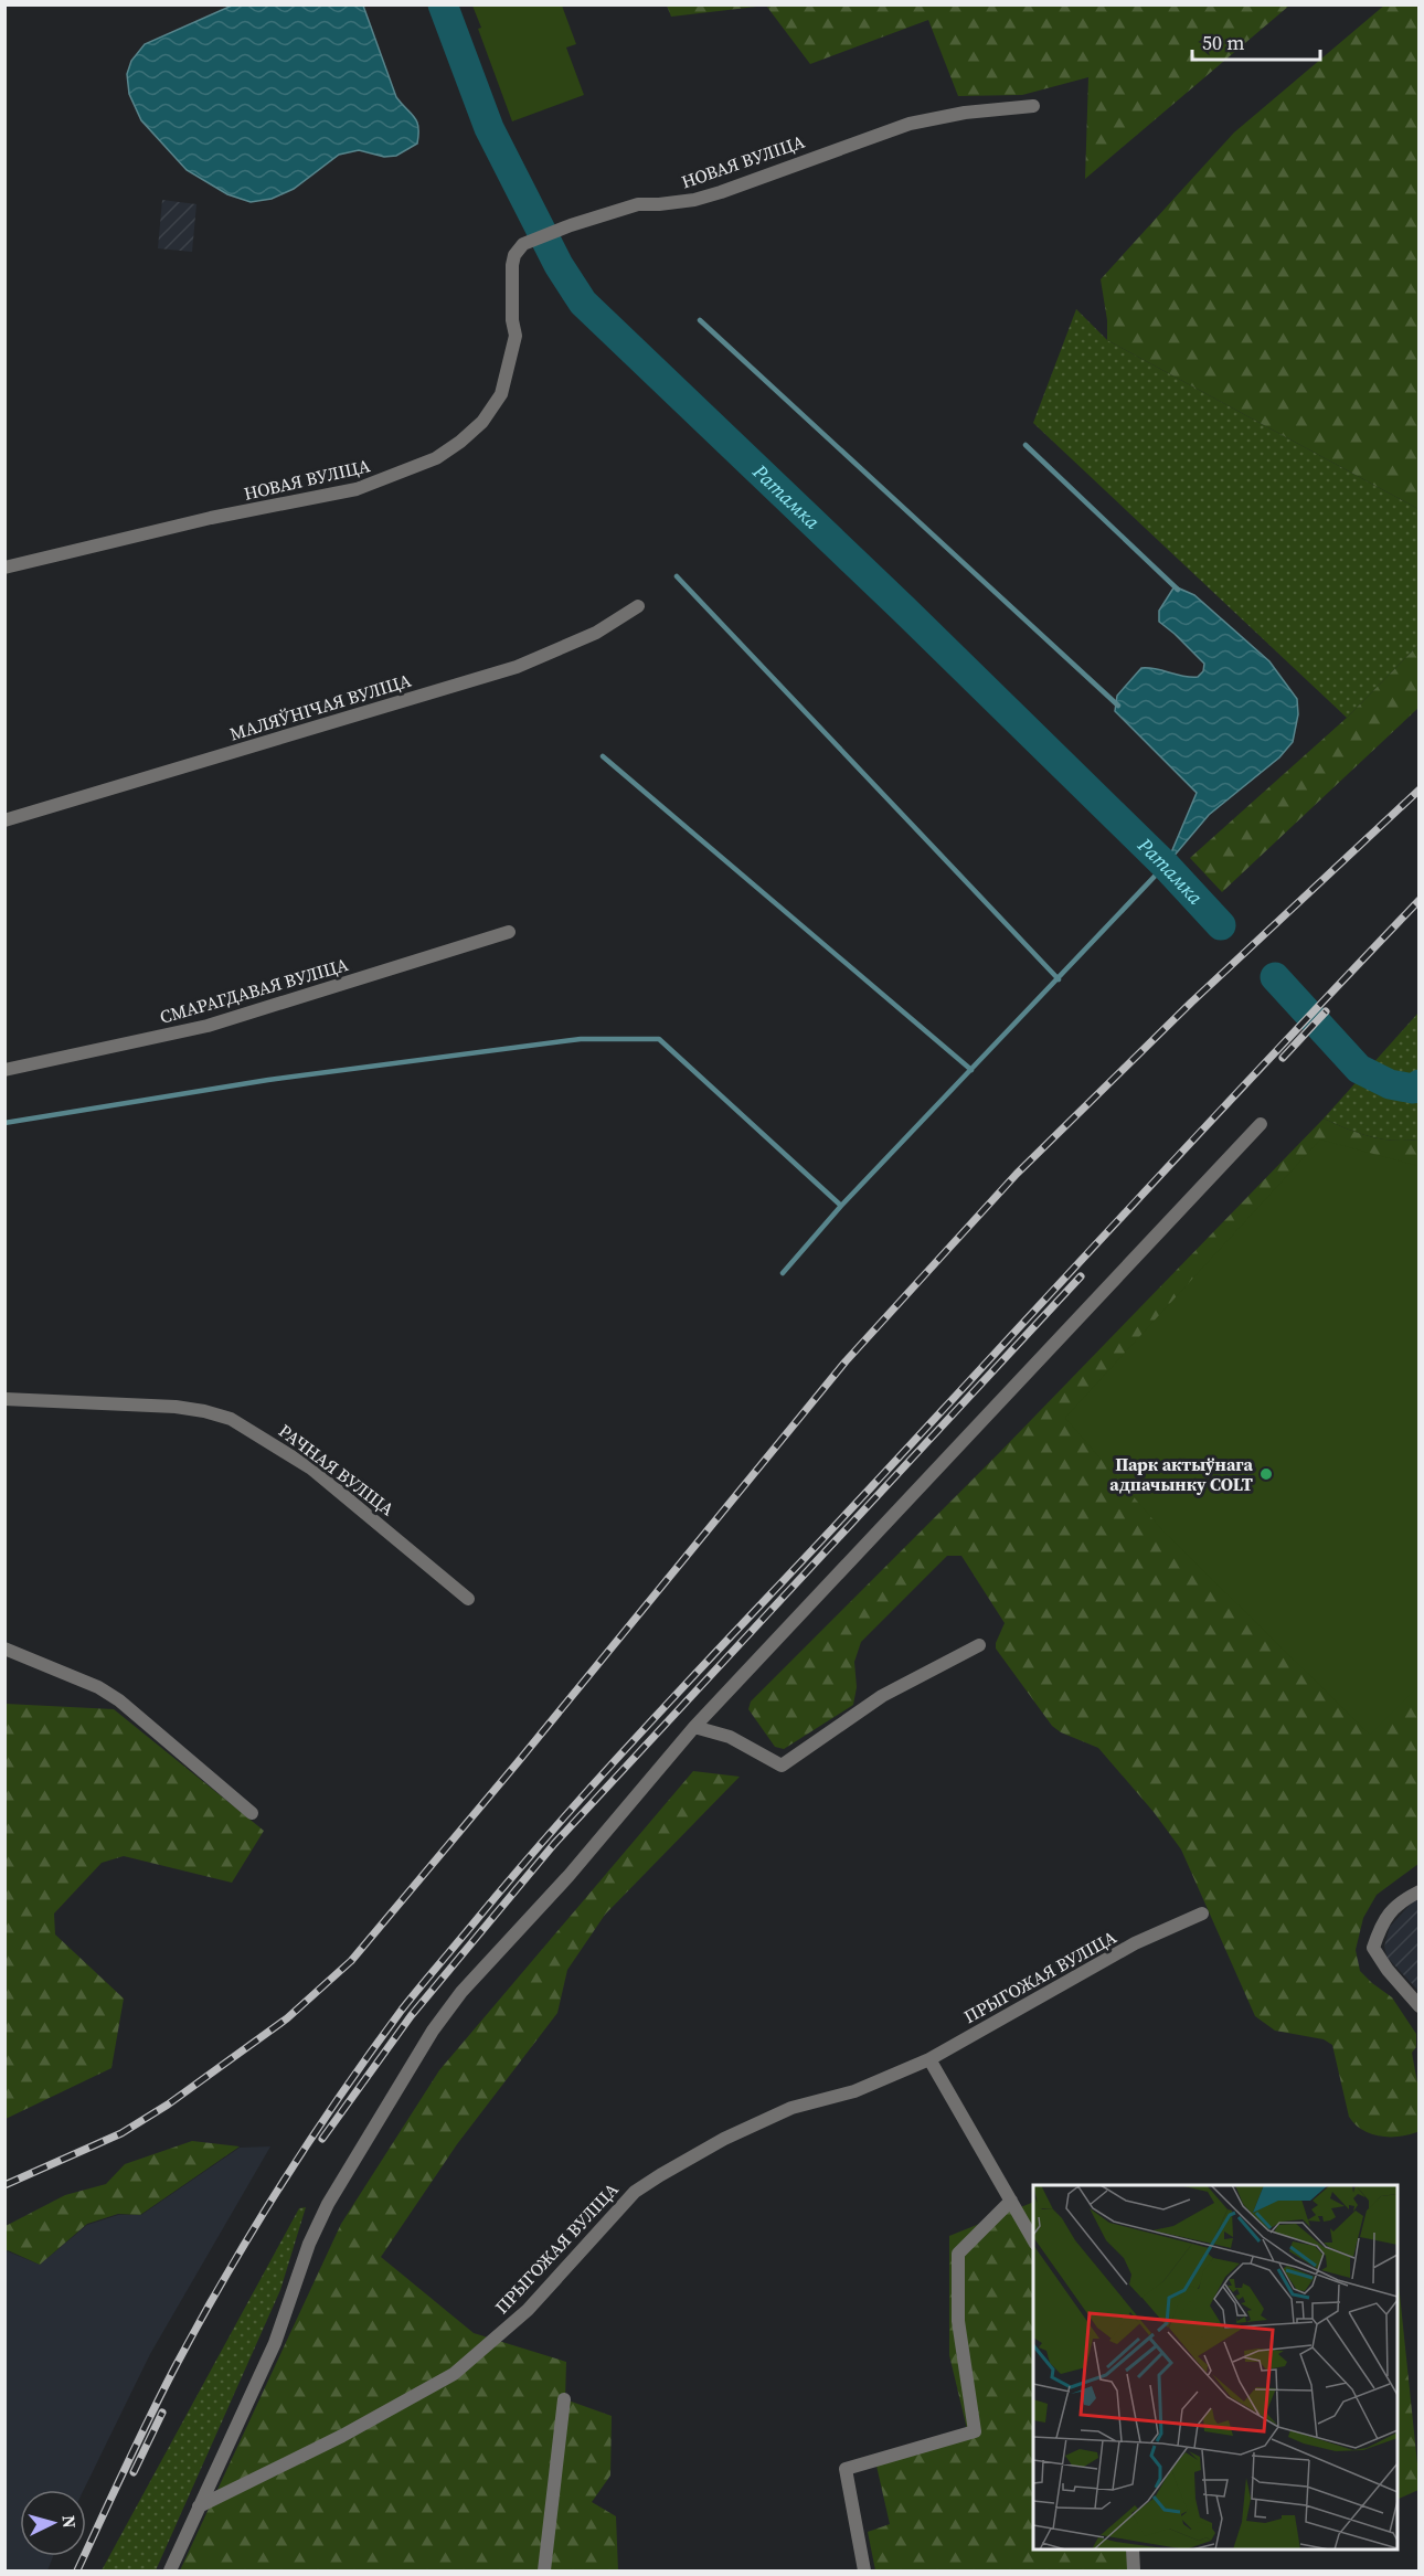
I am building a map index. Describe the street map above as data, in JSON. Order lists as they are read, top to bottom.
{
  "streets": {
    "street": [
      "НОВАЯ ВУЛІЦА",
      "МАЛЯЎНІЧАЯ ВУЛІЦА",
      "СМАРАГДАВАЯ ВУЛІЦА",
      "РАЧНАЯ ВУЛІЦА",
      "ПРЫГОЖАЯ ВУЛІЦА"
    ]
  },
  "water": ["Ратамка"],
  "places": ["Парк актыўнага адпачынку COLT"],
  "scale_bar": "50 m",
  "north": "right"
}
